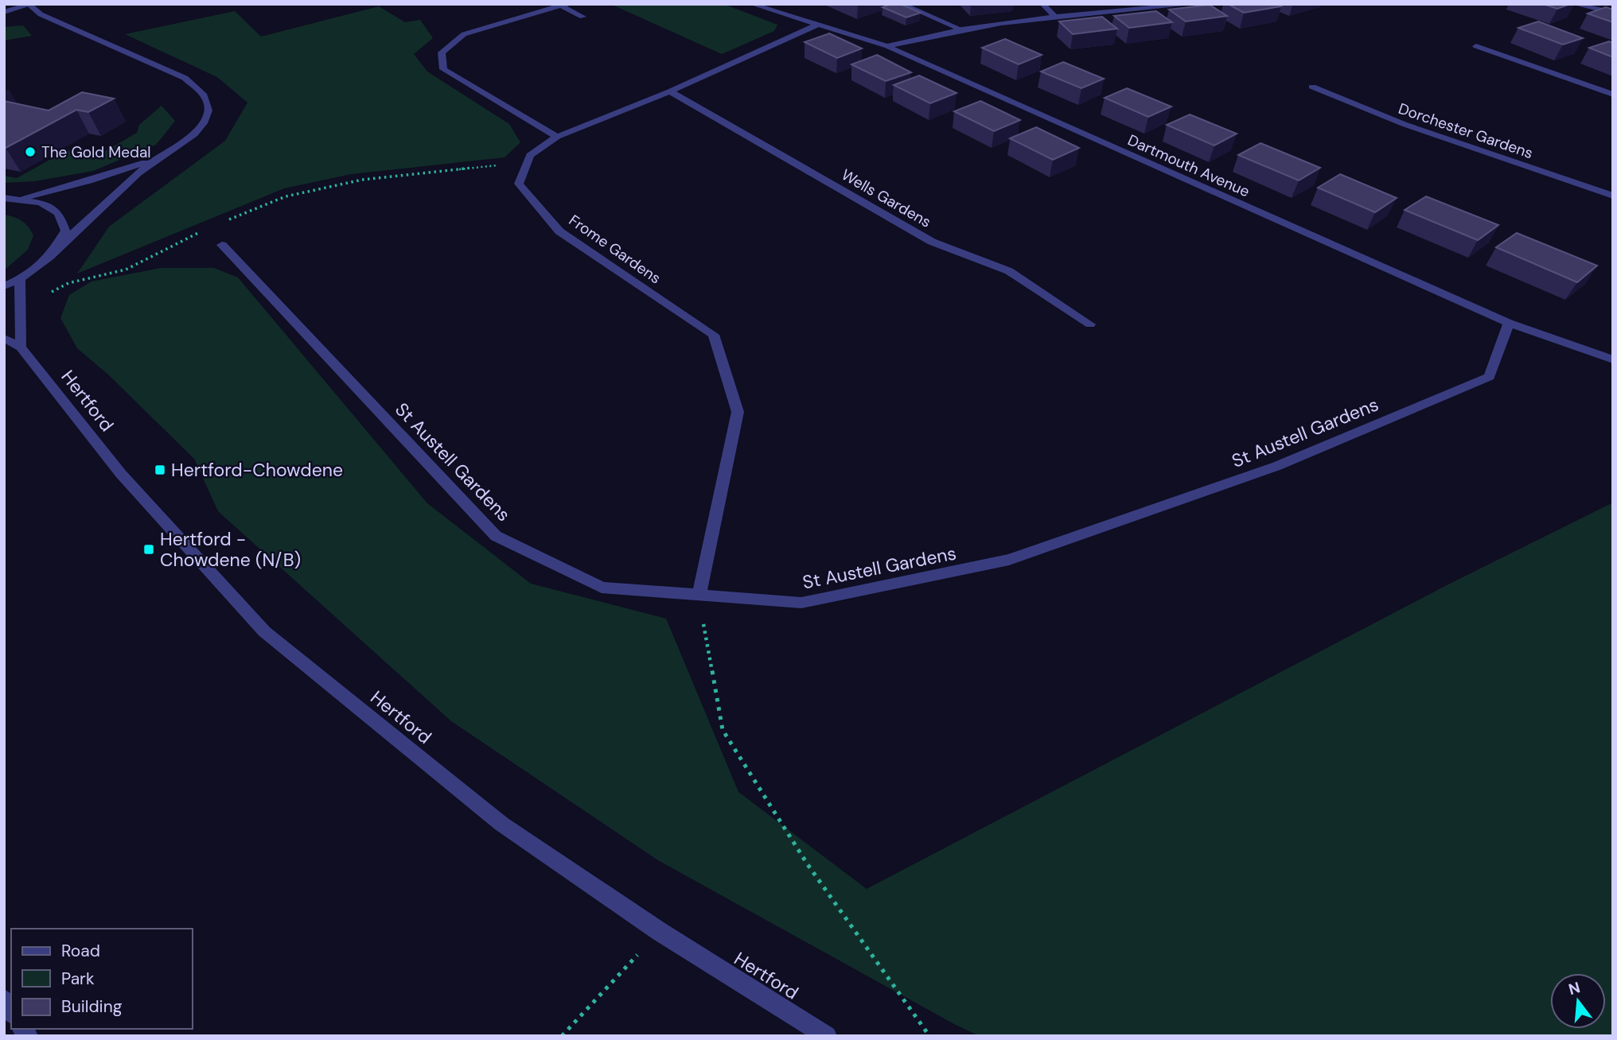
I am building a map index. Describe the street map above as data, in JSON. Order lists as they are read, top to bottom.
{
  "streets": {
    "street": [
      "Dorchester Gardens",
      "Dartmouth Avenue",
      "Wells Gardens",
      "Frome Gardens",
      "Hertford",
      "St Austell Gardens"
    ]
  },
  "crossings": [
    ["Dartmouth Avenue", "St Austell Gardens"],
    ["Frome Gardens", "St Austell Gardens"]
  ],
  "places": {
    "other": ["The Gold Medal"],
    "transit": ["Hertford-Chowdene", "Hertford - Chowdene (N/B)"]
  },
  "legend": ["Road", "Park", "Building"],
  "north": "top"
}
